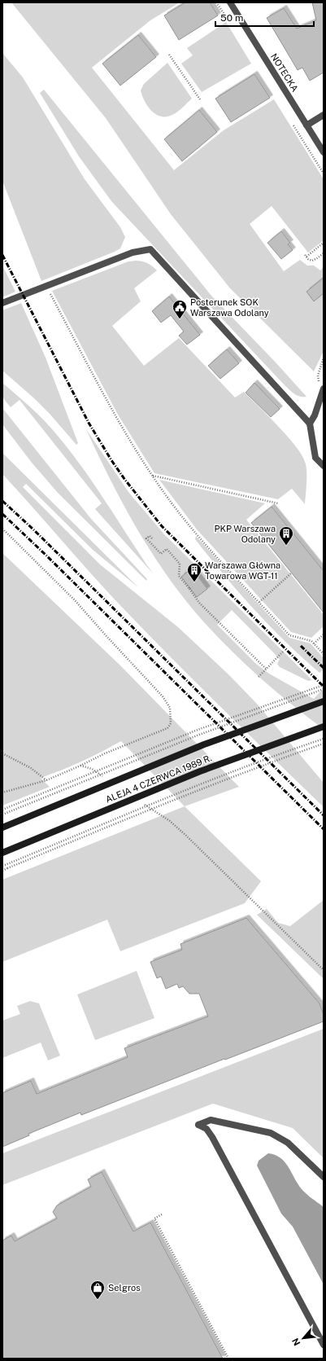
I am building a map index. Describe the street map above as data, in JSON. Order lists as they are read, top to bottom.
{
  "streets": {
    "main road": ["ALEJA 4 CZERWCA 1989 R."],
    "street": ["NOTECKA"]
  },
  "places": {
    "public building": ["Posterunek SOK Warszawa Odolany"],
    "building": ["PKP Warszawa Odolany", "Warszawa Główna Towarowa WGT-11"],
    "shop": ["Selgros"]
  },
  "scale_bar": "50 m",
  "north": "bottom left"
}
